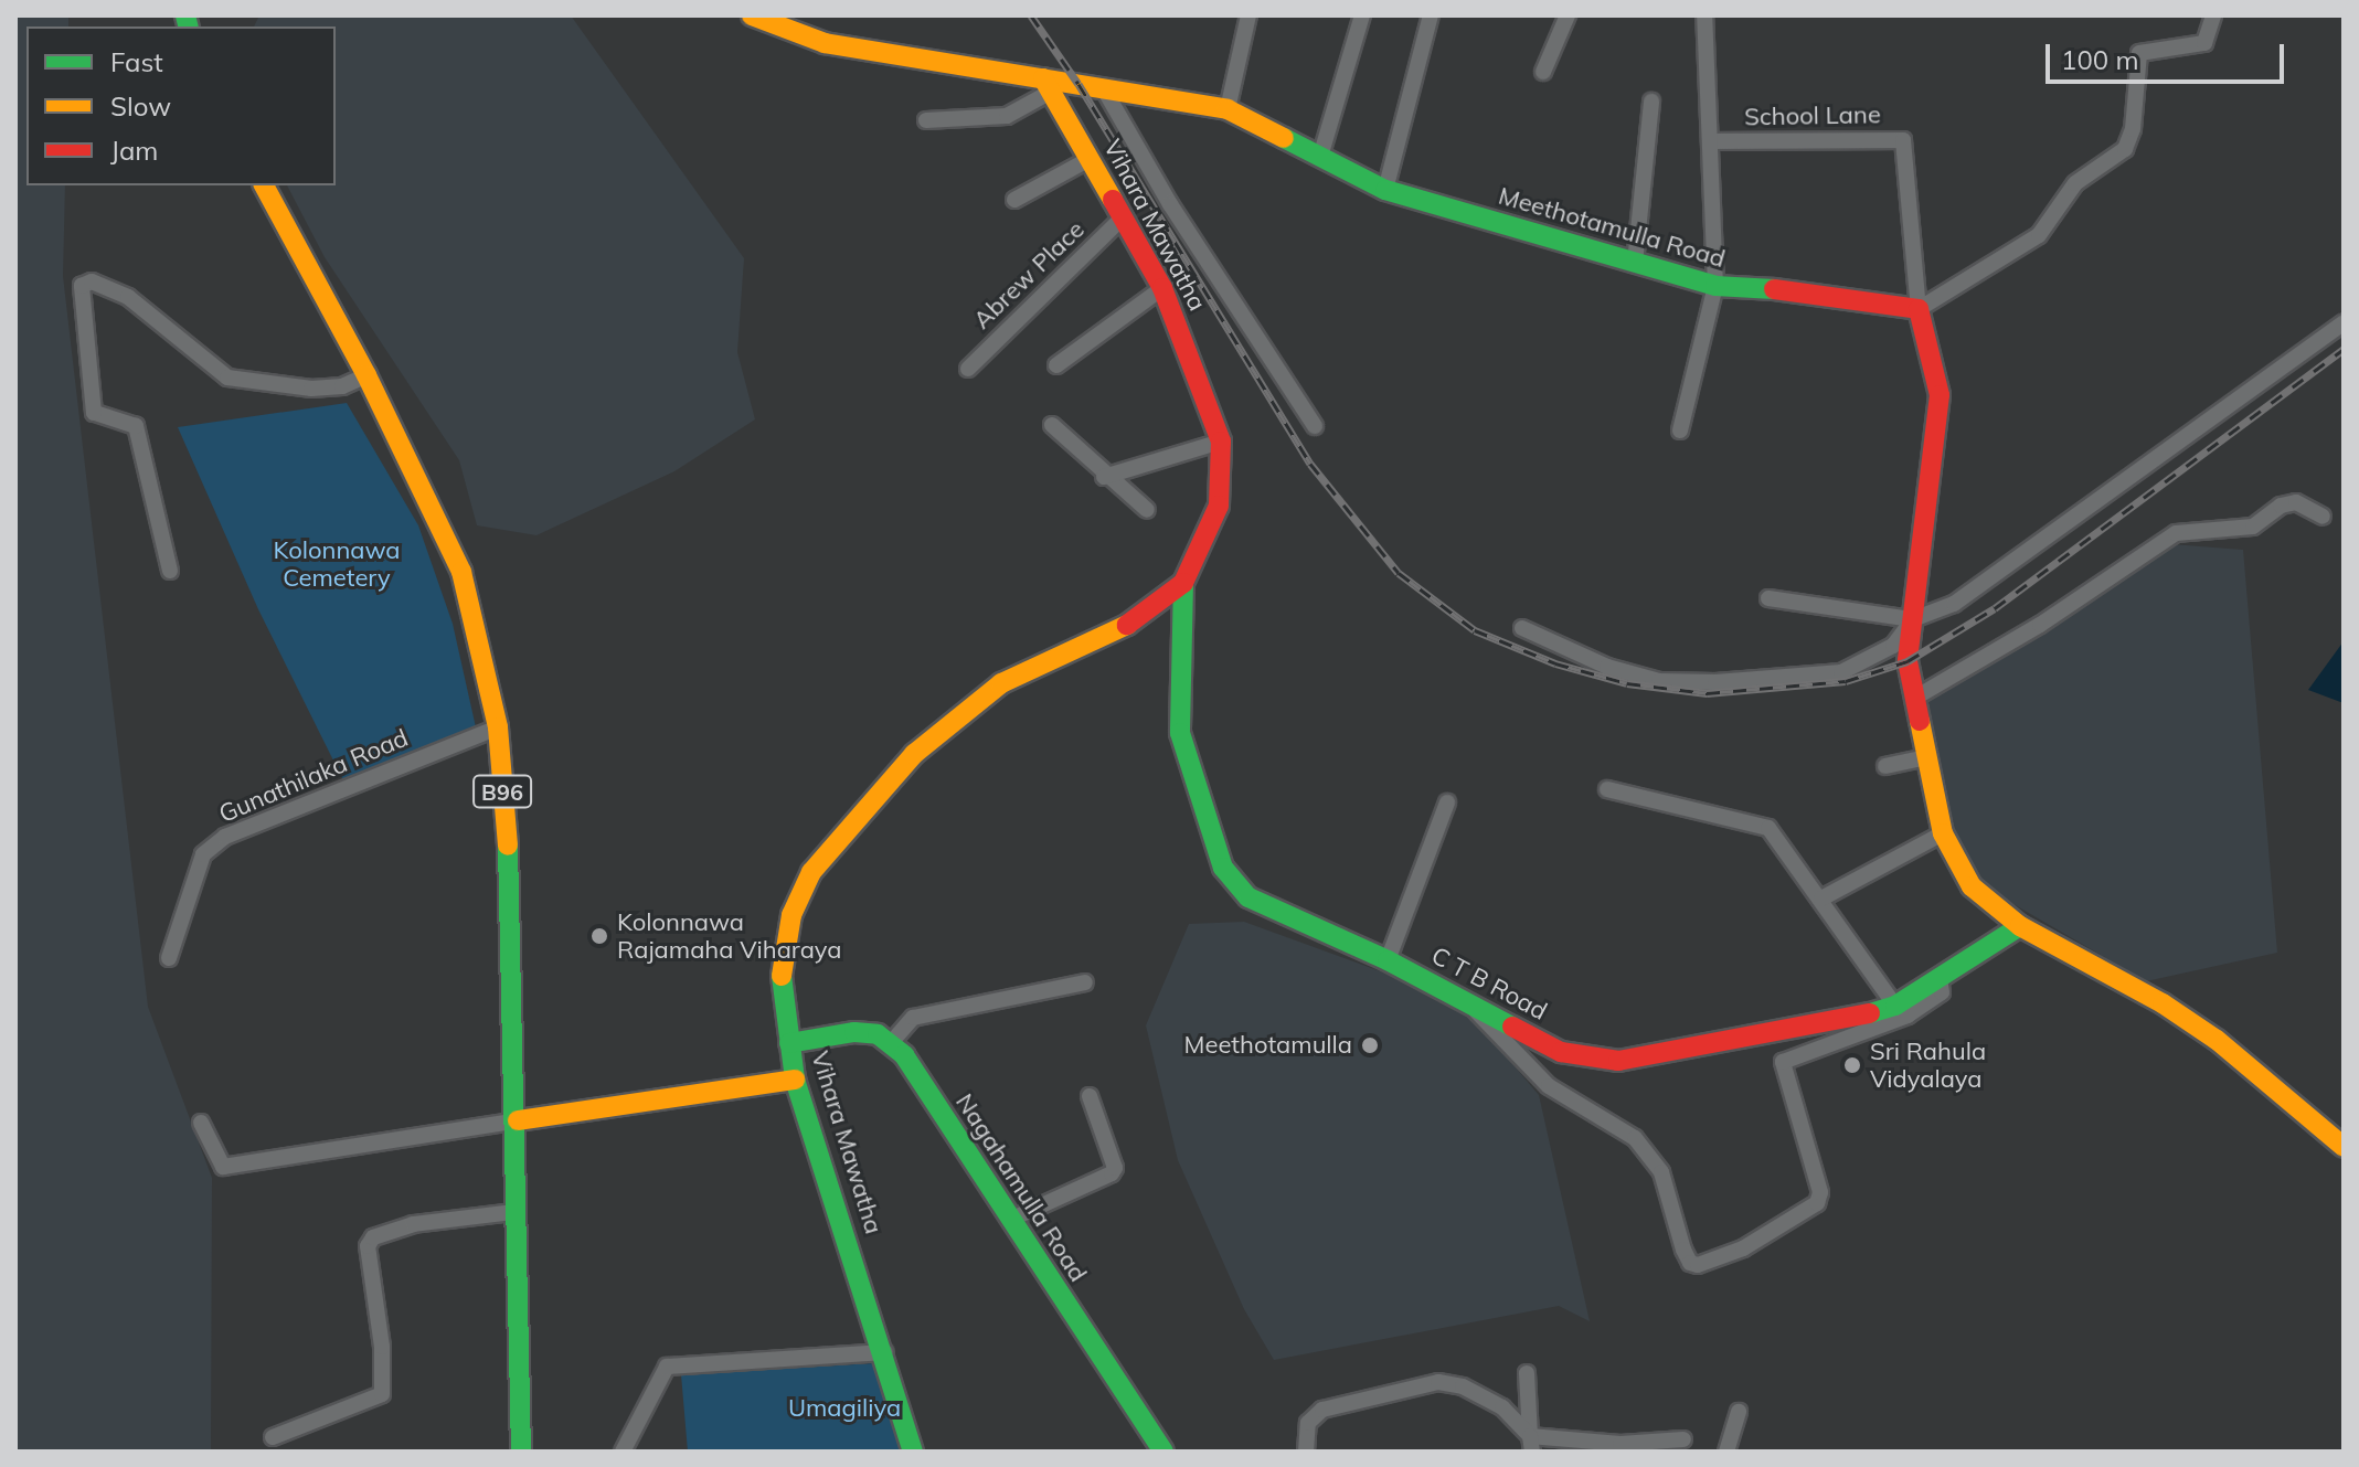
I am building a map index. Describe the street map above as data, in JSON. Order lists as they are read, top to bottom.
{
  "streets": {
    "street": [
      "School Lane",
      "Vihara Mawatha",
      "Meethotamulla Road",
      "Abrew Place",
      "Gunathilaka Road",
      "B96",
      "C T B Road",
      "Nagahamulla Road"
    ]
  },
  "crossings": [
    ["School Lane", "Meethotamulla Road"],
    ["Vihara Mawatha", "Meethotamulla Road"],
    ["Vihara Mawatha", "Abrew Place"],
    ["Vihara Mawatha", "C T B Road"],
    ["Gunathilaka Road", "B96"]
  ],
  "parks": ["Kolonnawa Cemetery", "Umagiliya"],
  "places": ["Kolonnawa Rajamaha Viharaya", "Meethotamulla", "Sri Rahula Vidyalaya"],
  "legend": ["Fast", "Slow", "Jam"],
  "scale_bar": "100 m"
}
